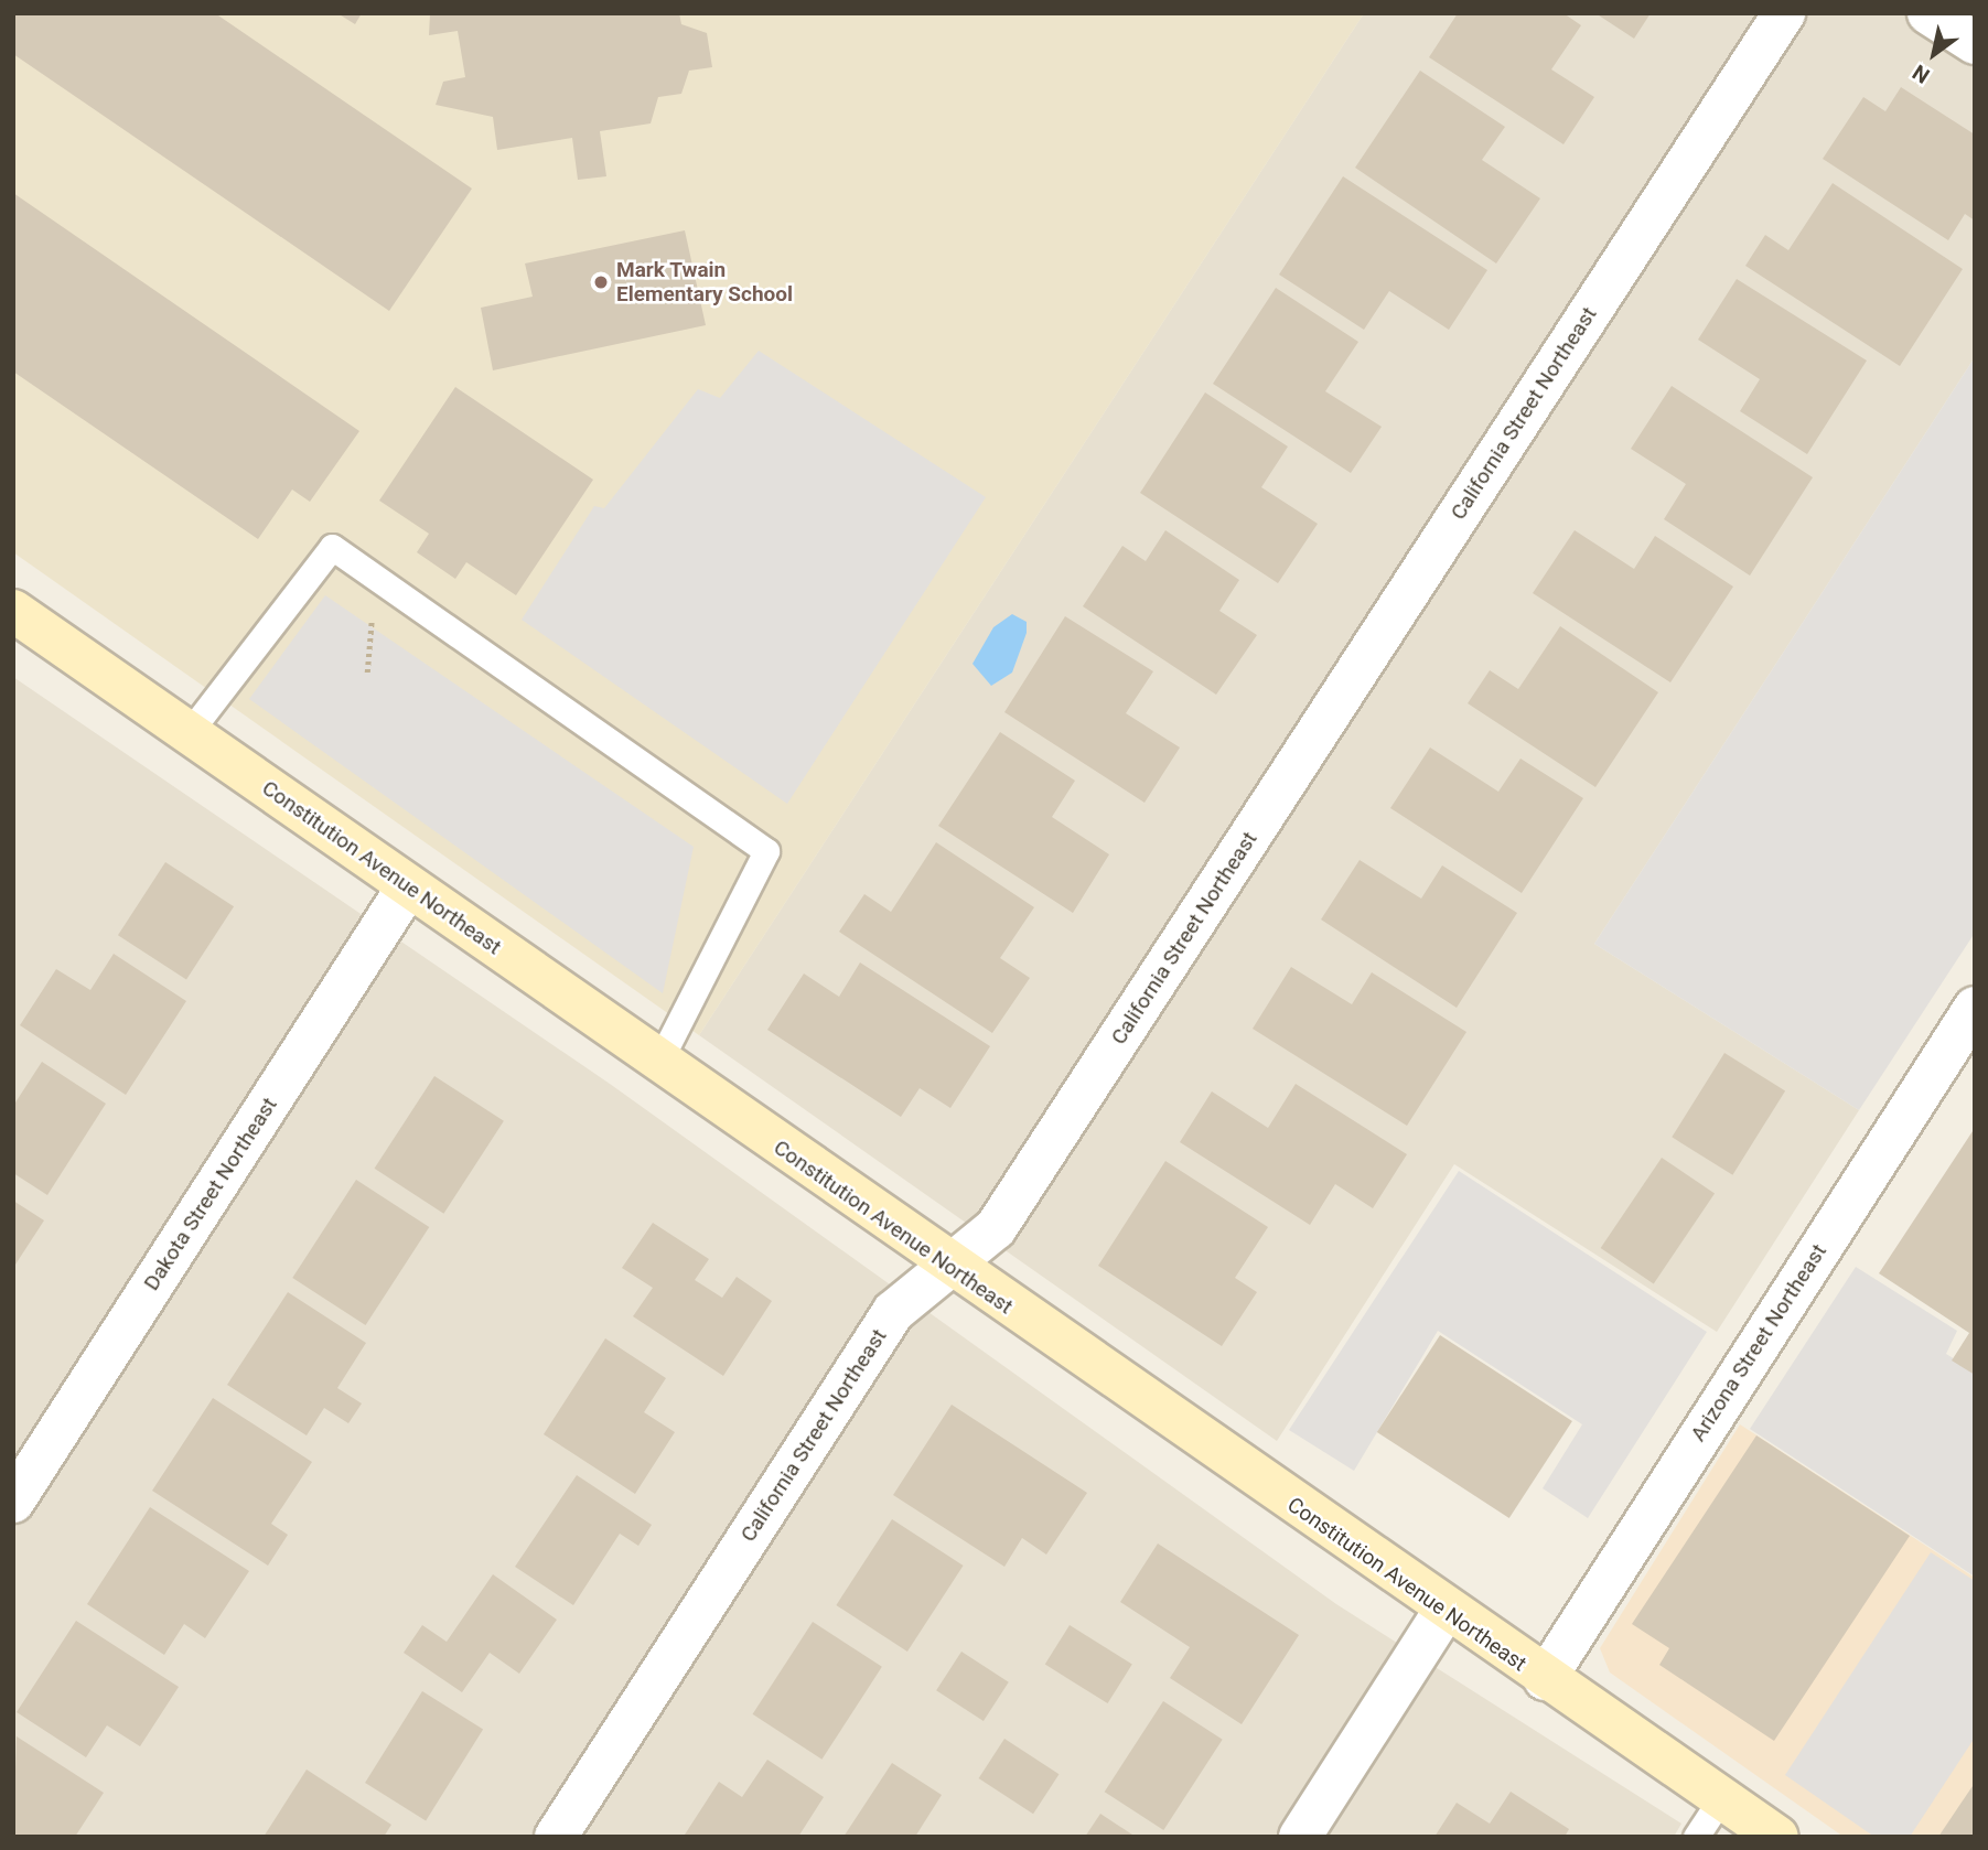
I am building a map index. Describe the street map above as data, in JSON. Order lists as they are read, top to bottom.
{
  "streets": {
    "street": [
      "California Street Northeast",
      "Constitution Avenue Northeast",
      "Dakota Street Northeast",
      "Arizona Street Northeast"
    ]
  },
  "crossings": [
    ["California Street Northeast", "Constitution Avenue Northeast"],
    ["Constitution Avenue Northeast", "Dakota Street Northeast"],
    ["Constitution Avenue Northeast", "Arizona Street Northeast"]
  ],
  "places": ["Mark Twain Elementary School"],
  "north": "bottom left"
}
